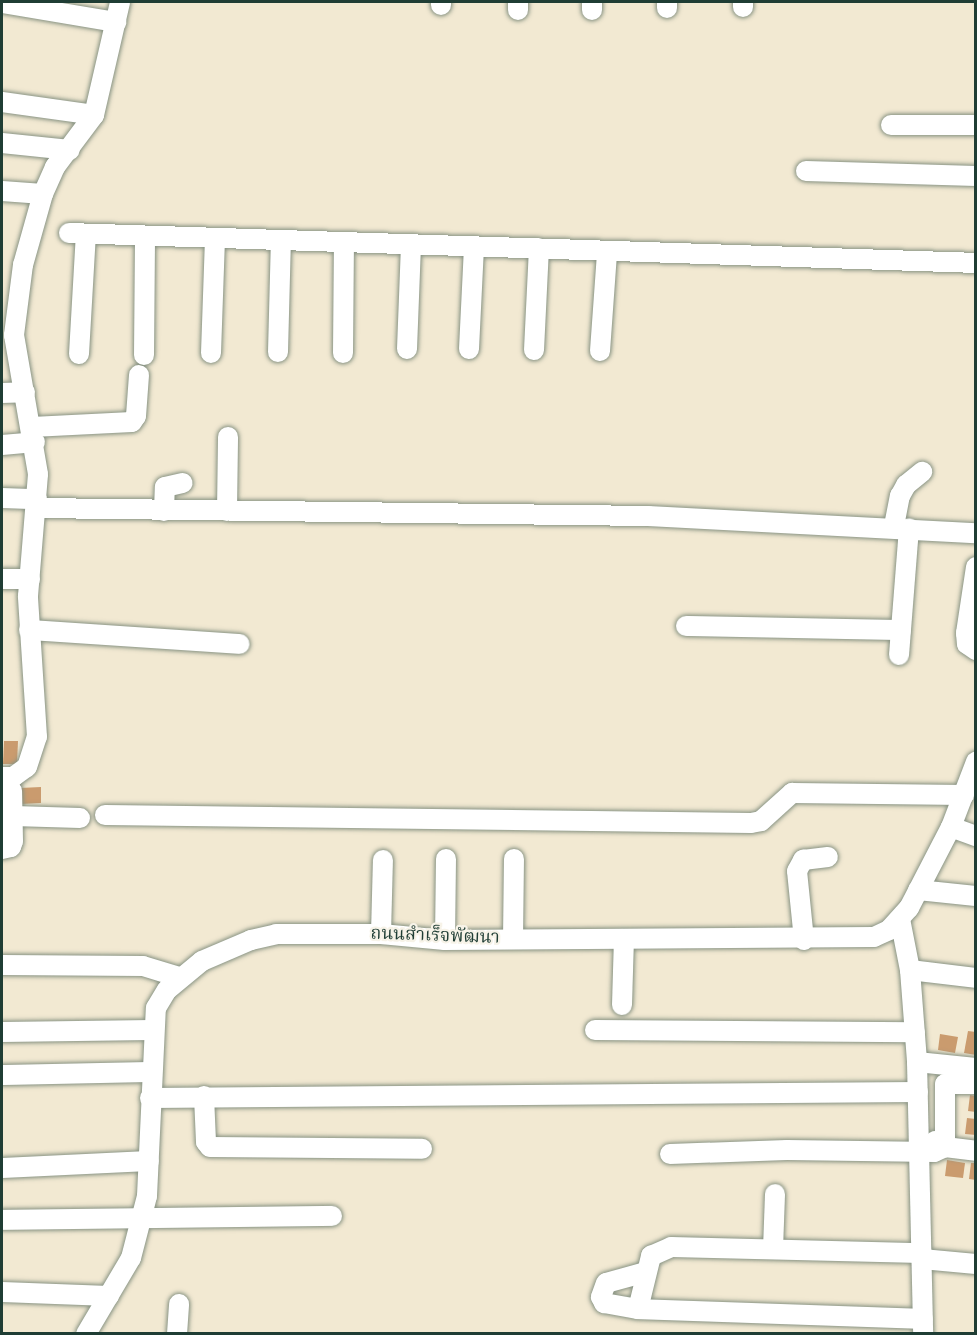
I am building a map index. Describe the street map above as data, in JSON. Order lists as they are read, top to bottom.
{
  "streets": {
    "street": ["ถนนสำเร็จพัฒนา"]
  }
}
